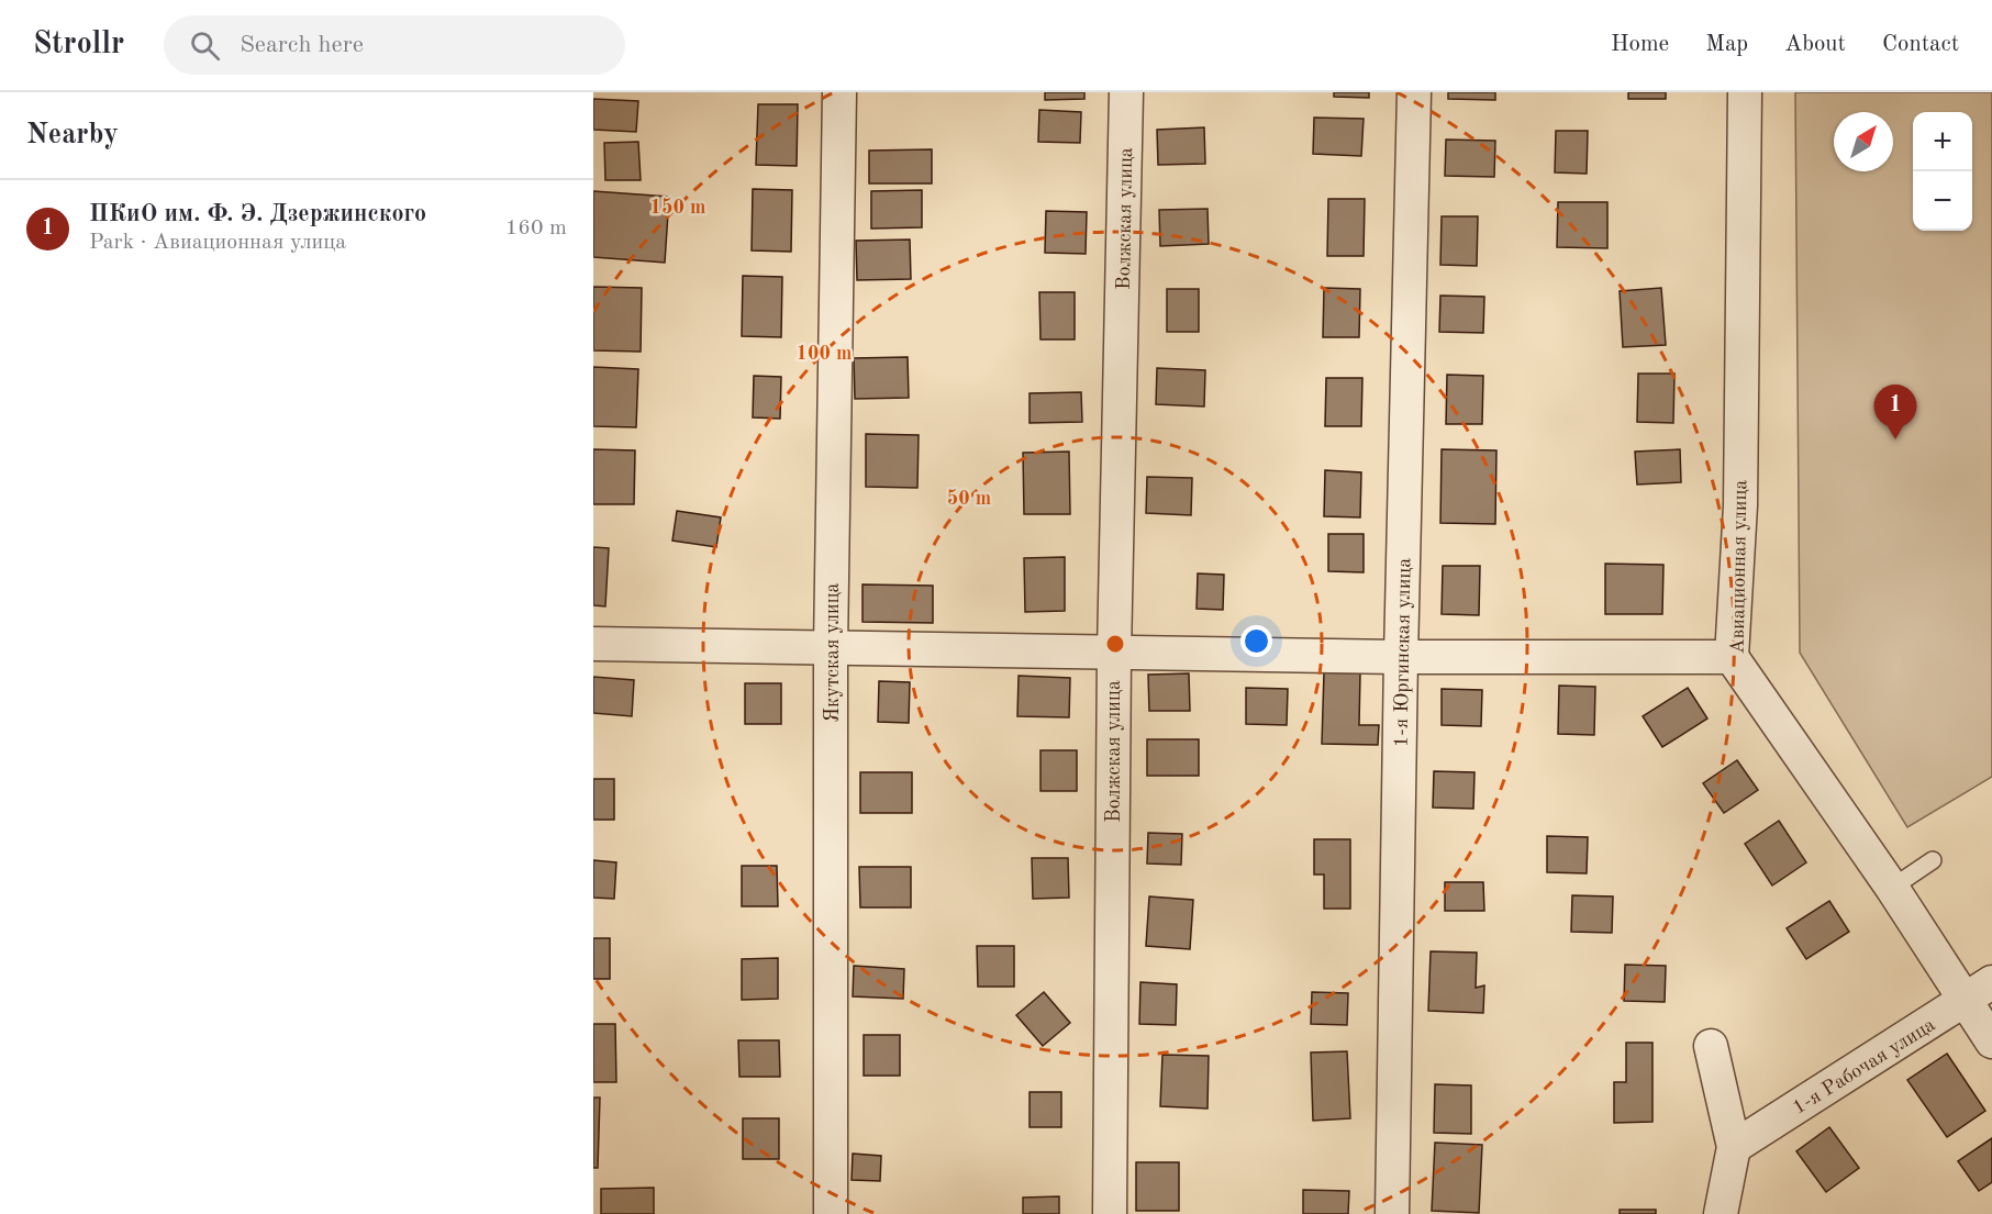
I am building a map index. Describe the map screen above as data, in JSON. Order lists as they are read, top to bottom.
{
  "streets": {
    "street": [
      "Волжская улица",
      "Авиационная улица",
      "Якутская улица",
      "1-я Юргинская улица",
      "1-я Рабочая улица"
    ]
  },
  "crossings": [
    ["Авиационная улица", "1-я Рабочая улица"]
  ],
  "north": "top right",
  "page": {
    "header": "Strollr",
    "search": "Search here",
    "nav": [
      "Home",
      "Map",
      "About",
      "Contact"
    ],
    "heading": "Nearby",
    "map_buttons": ["+", "−"],
    "list": [
      {
        "mark": "1",
        "name": "ПКиО им. Ф. Э. Дзержинского",
        "note": "Park · Авиационная улица",
        "value": "160 m"
      }
    ],
    "pins": "1"
  },
  "rings": ["150 m", "100 m", "50 m"]
}
